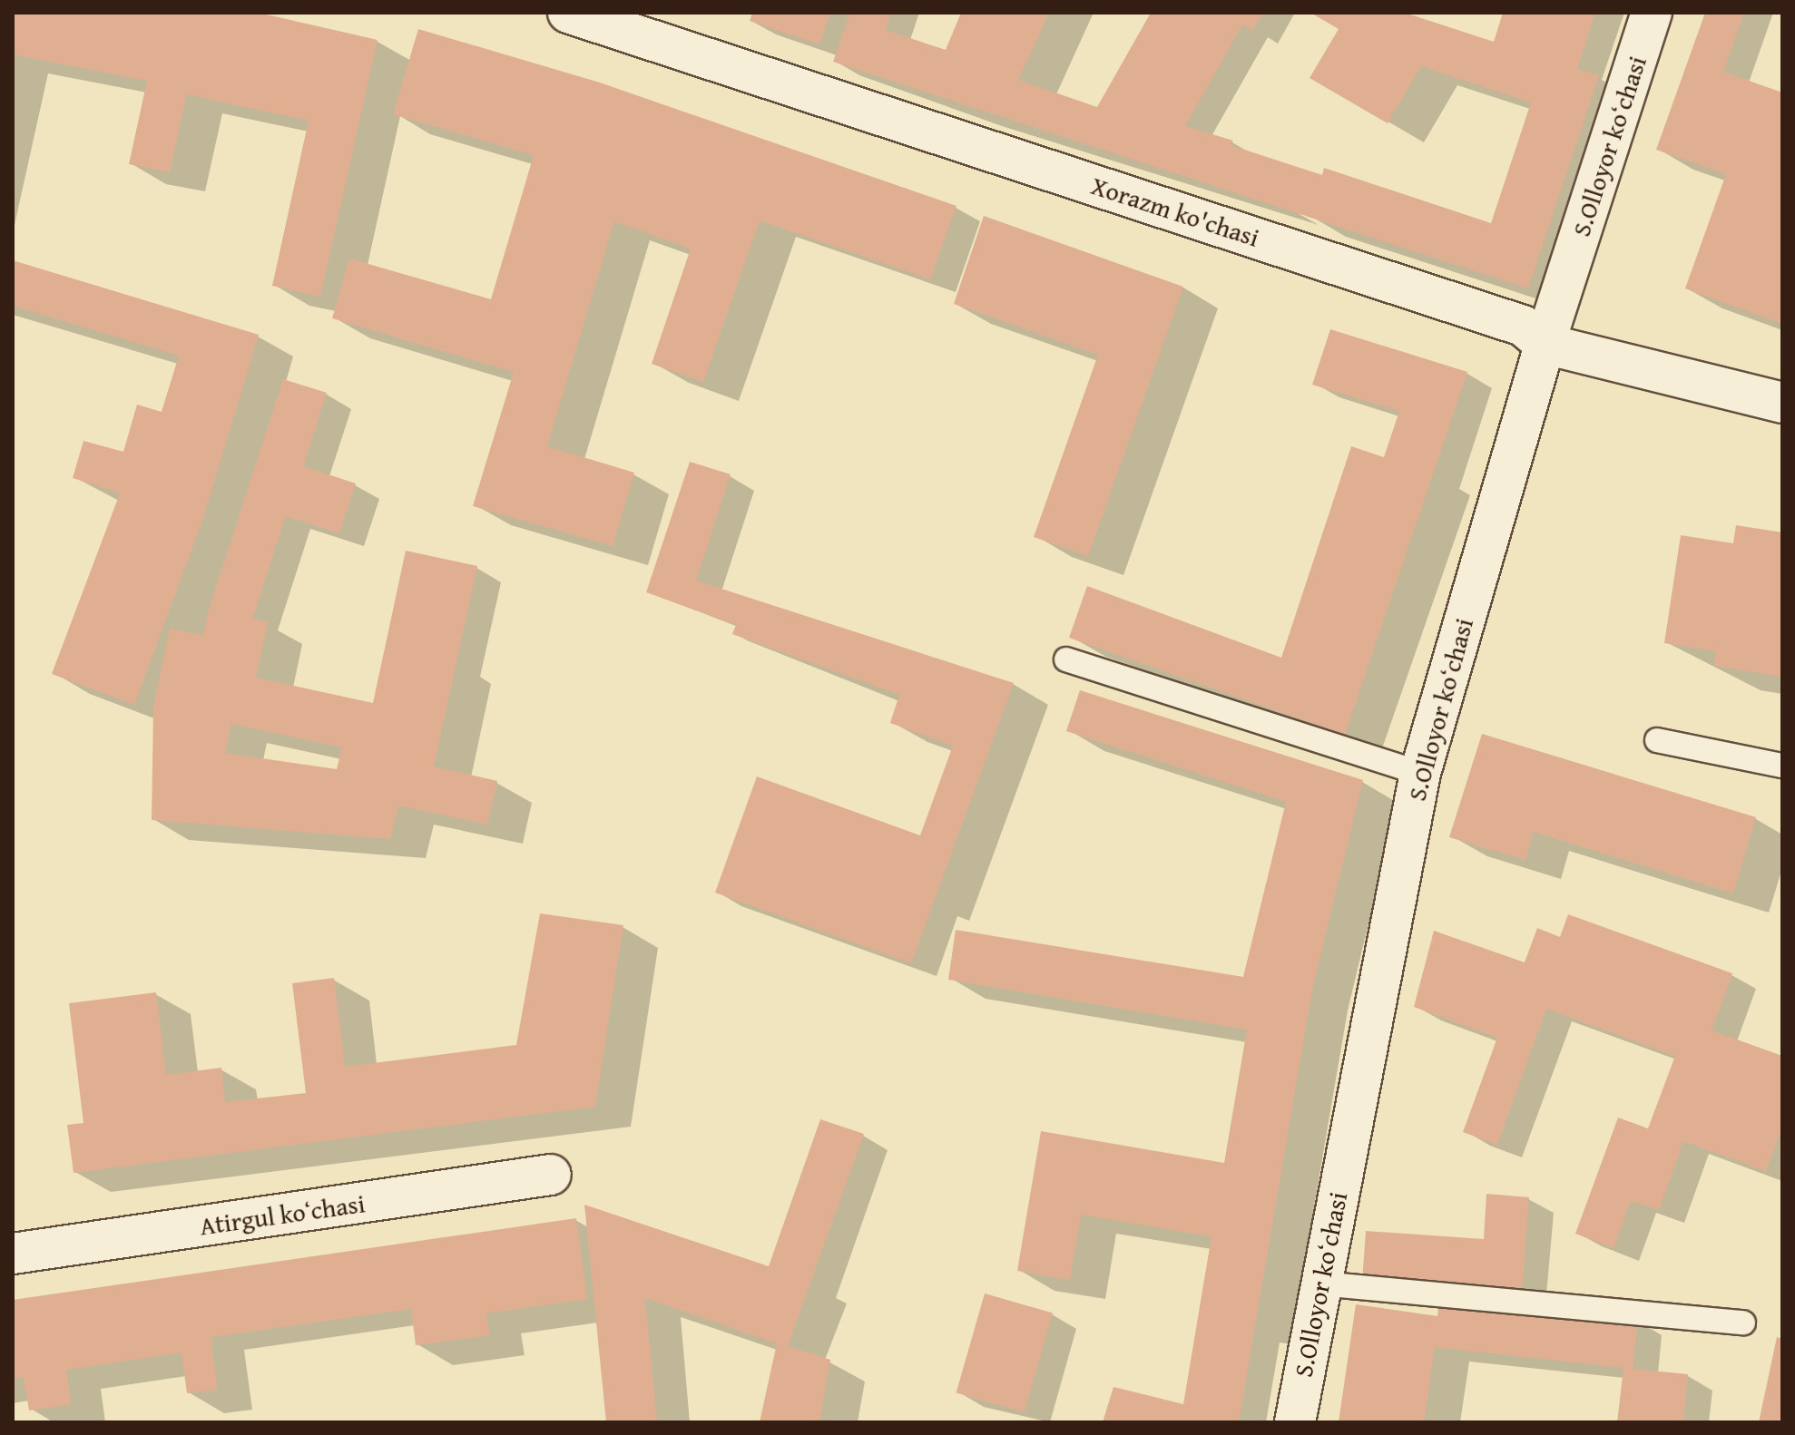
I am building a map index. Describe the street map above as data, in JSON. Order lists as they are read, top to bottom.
{
  "streets": {
    "street": ["S.Olloyor koʻchasi", "Xorazm ko'chasi", "Atirgul koʻchasi"]
  },
  "crossings": [
    ["S.Olloyor koʻchasi", "Xorazm ko'chasi"]
  ]
}
